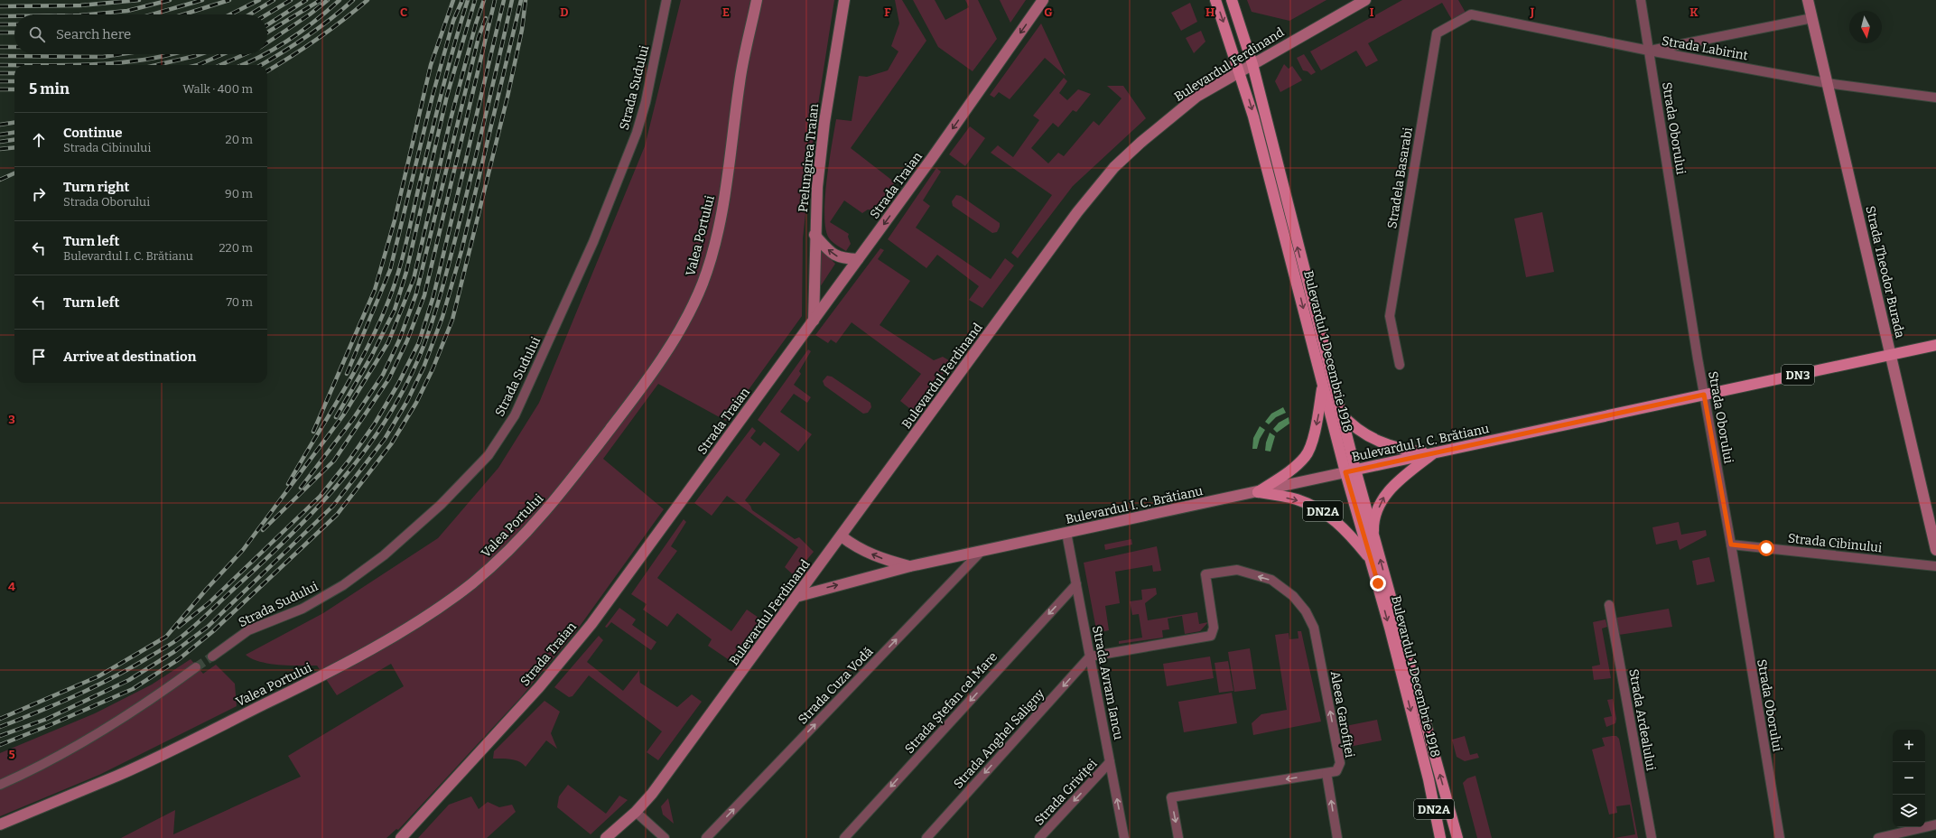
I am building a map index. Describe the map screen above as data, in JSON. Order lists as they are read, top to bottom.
{
  "streets": {
    "main road": [
      "Bulevardul 1 Decembrie 1918",
      "DN3",
      "Bulevardul I. C. Brătianu",
      "DN2A"
    ],
    "street": [
      "Strada Labirint",
      "Bulevardul Ferdinand",
      "Strada Sudului",
      "Strada Oborului",
      "Prelungirea Traian",
      "Stradela Basarabi",
      "Strada Traian",
      "Valea Portului",
      "Strada Theodor Burada",
      "Strada Cibinului",
      "Strada Avram Iancu",
      "Strada Cuza Vodă",
      "Strada Ștefan cel Mare",
      "Aleea Garofiței",
      "Strada Ardealului",
      "Strada Anghel Saligny",
      "Strada Griviței"
    ]
  },
  "crossings": [
    ["Strada Labirint", "Strada Oborului"],
    ["Strada Labirint", "Stradela Basarabi"],
    ["Strada Labirint", "Strada Theodor Burada"],
    ["Bulevardul Ferdinand", "Bulevardul 1 Decembrie 1918"],
    ["Bulevardul Ferdinand", "Bulevardul I. C. Brătianu"],
    ["Strada Oborului", "Bulevardul I. C. Brătianu"],
    ["Strada Oborului", "Strada Cibinului"],
    ["Prelungirea Traian", "Strada Traian"],
    ["Strada Theodor Burada", "Bulevardul I. C. Brătianu"],
    ["Bulevardul 1 Decembrie 1918", "Bulevardul I. C. Brătianu"],
    ["Bulevardul 1 Decembrie 1918", "DN2A"],
    ["Bulevardul I. C. Brătianu", "DN2A"],
    ["Bulevardul I. C. Brătianu", "Strada Avram Iancu"],
    ["Bulevardul I. C. Brătianu", "Strada Cuza Vodă"],
    ["Strada Avram Iancu", "Strada Ștefan cel Mare"],
    ["Strada Avram Iancu", "Aleea Garofiței"],
    ["Strada Avram Iancu", "Strada Anghel Saligny"],
    ["Strada Avram Iancu", "Strada Griviței"],
    ["Aleea Garofiței", "Strada Anghel Saligny"]
  ],
  "one_way": [
    "Strada Cuza Vodă",
    "Strada Ștefan cel Mare",
    "Strada Anghel Saligny",
    "Strada Griviței"
  ],
  "north": "bottom",
  "page": {
    "search": "Search here",
    "heading": ["5 min", "Walk · 400 m"],
    "list": [
      ["Continue", "Strada Cibinului", "20 m"],
      ["Turn right", "Strada Oborului", "90 m"],
      ["Turn left", "Bulevardul I. C. Brătianu", "220 m"],
      ["Turn left", "70 m"],
      "Arrive at destination"
    ],
    "map_buttons": ["+", "−"]
  },
  "grid": {
    "columns": [
      "C",
      "D",
      "E",
      "F",
      "G",
      "H",
      "I",
      "J",
      "K"
    ],
    "rows": ["3", "4", "5"]
  }
}
